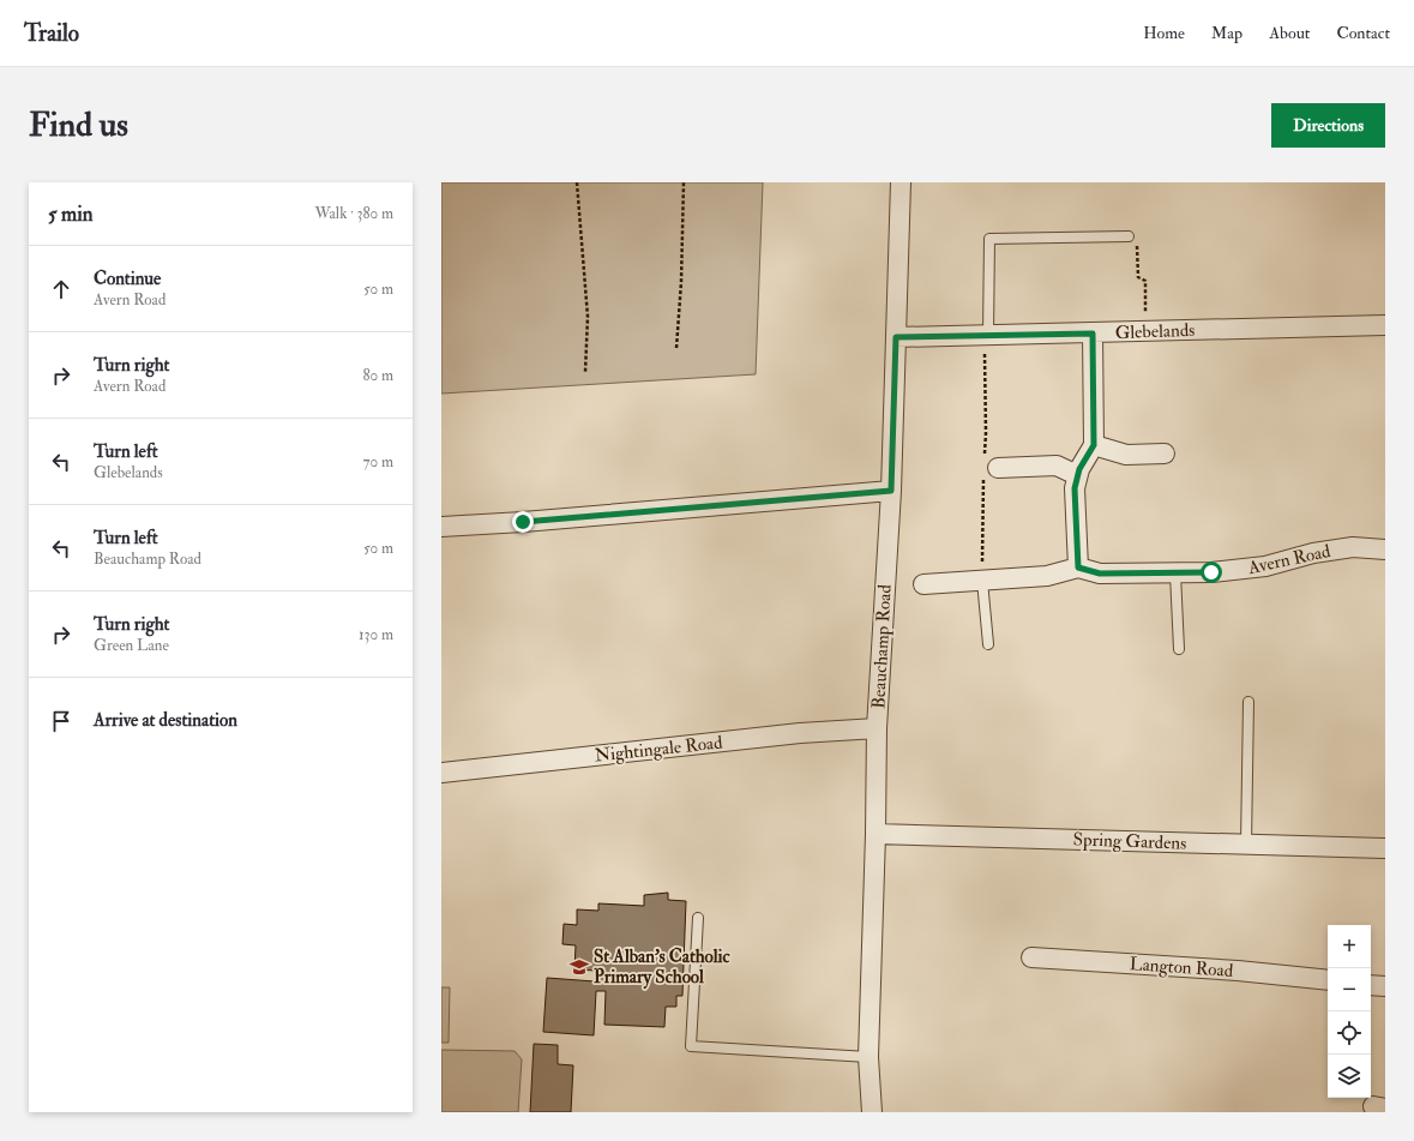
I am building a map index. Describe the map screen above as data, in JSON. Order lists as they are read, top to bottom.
{
  "streets": {
    "street": [
      "Glebelands",
      "Avern Road",
      "Beauchamp Road",
      "Nightingale Road",
      "Spring Gardens",
      "Langton Road"
    ]
  },
  "crossings": [
    ["Glebelands", "Beauchamp Road"],
    ["Beauchamp Road", "Nightingale Road"],
    ["Beauchamp Road", "Spring Gardens"]
  ],
  "places": {
    "school or university": ["St Alban's Catholic Primary School"]
  },
  "page": {
    "header": "Trailo",
    "nav": [
      "Home",
      "Map",
      "About",
      "Contact"
    ],
    "buttons": "Directions",
    "title": "Find us",
    "heading": ["5 min", "Walk · 380 m"],
    "list": [
      ["Continue", "Avern Road", "50 m"],
      ["Turn right", "Avern Road", "80 m"],
      ["Turn left", "Glebelands", "70 m"],
      ["Turn left", "Beauchamp Road", "50 m"],
      ["Turn right", "Green Lane", "130 m"],
      "Arrive at destination"
    ],
    "map_buttons": ["+", "−"]
  }
}
